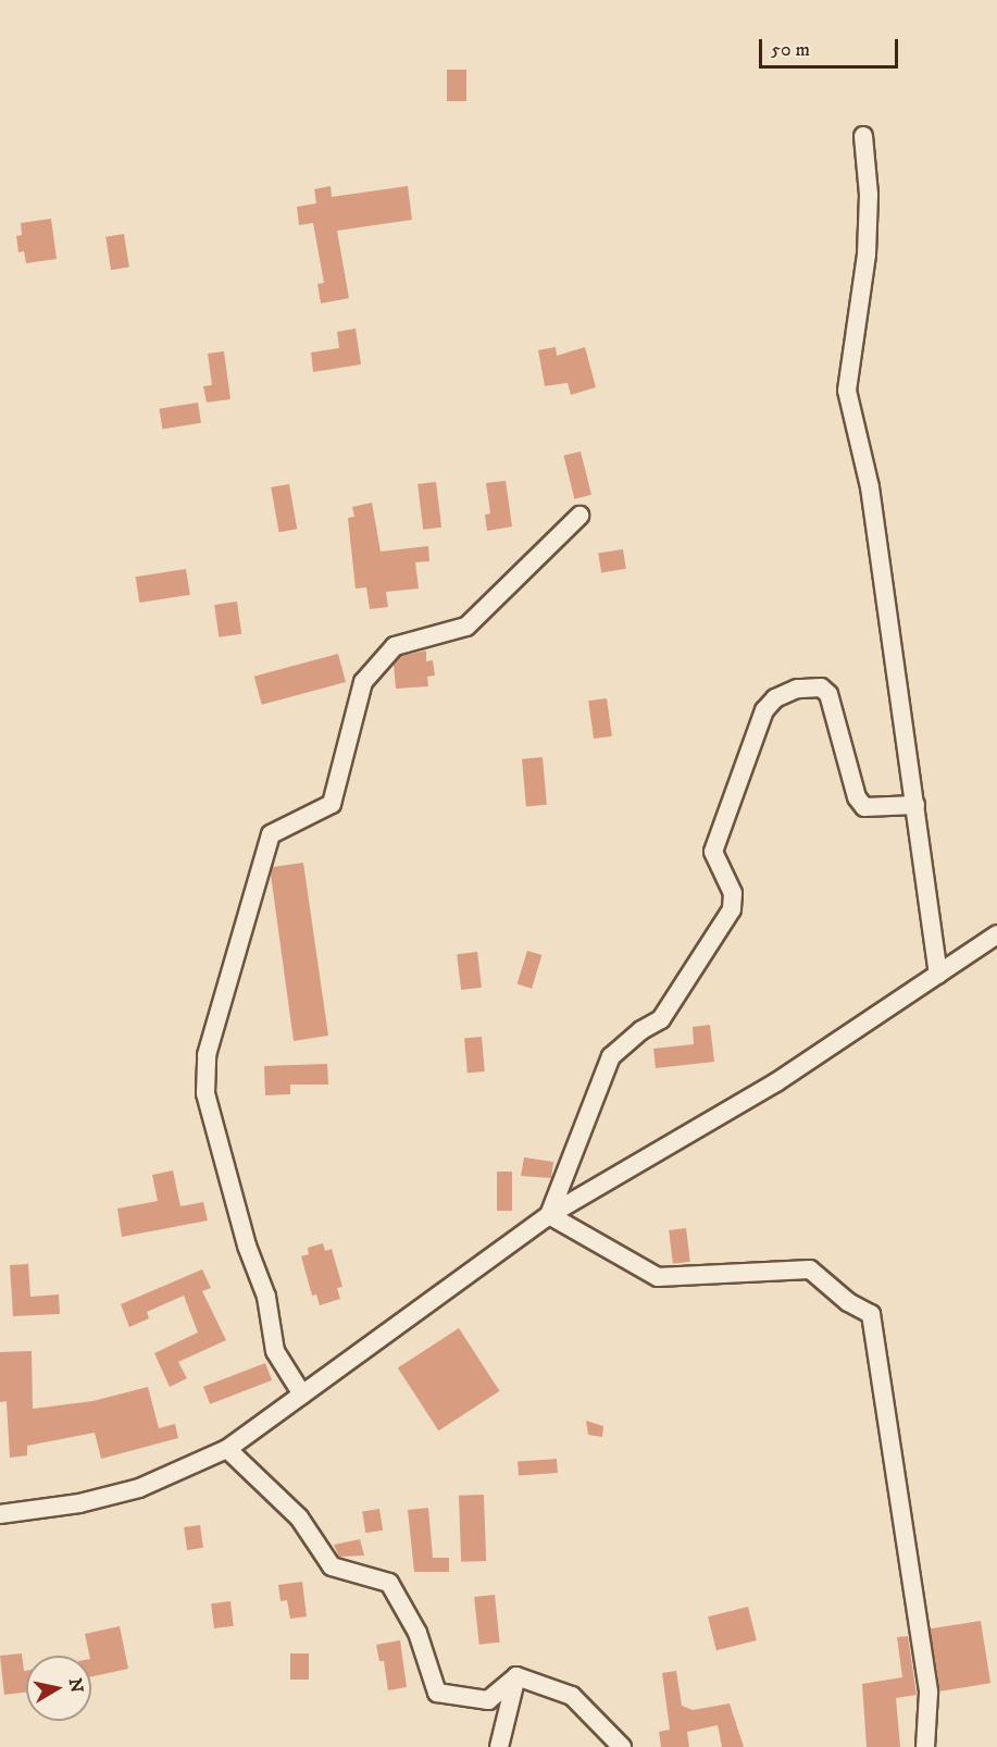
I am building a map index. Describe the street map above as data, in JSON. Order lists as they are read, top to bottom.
{
  "scale_bar": "50 m",
  "north": "right"
}
